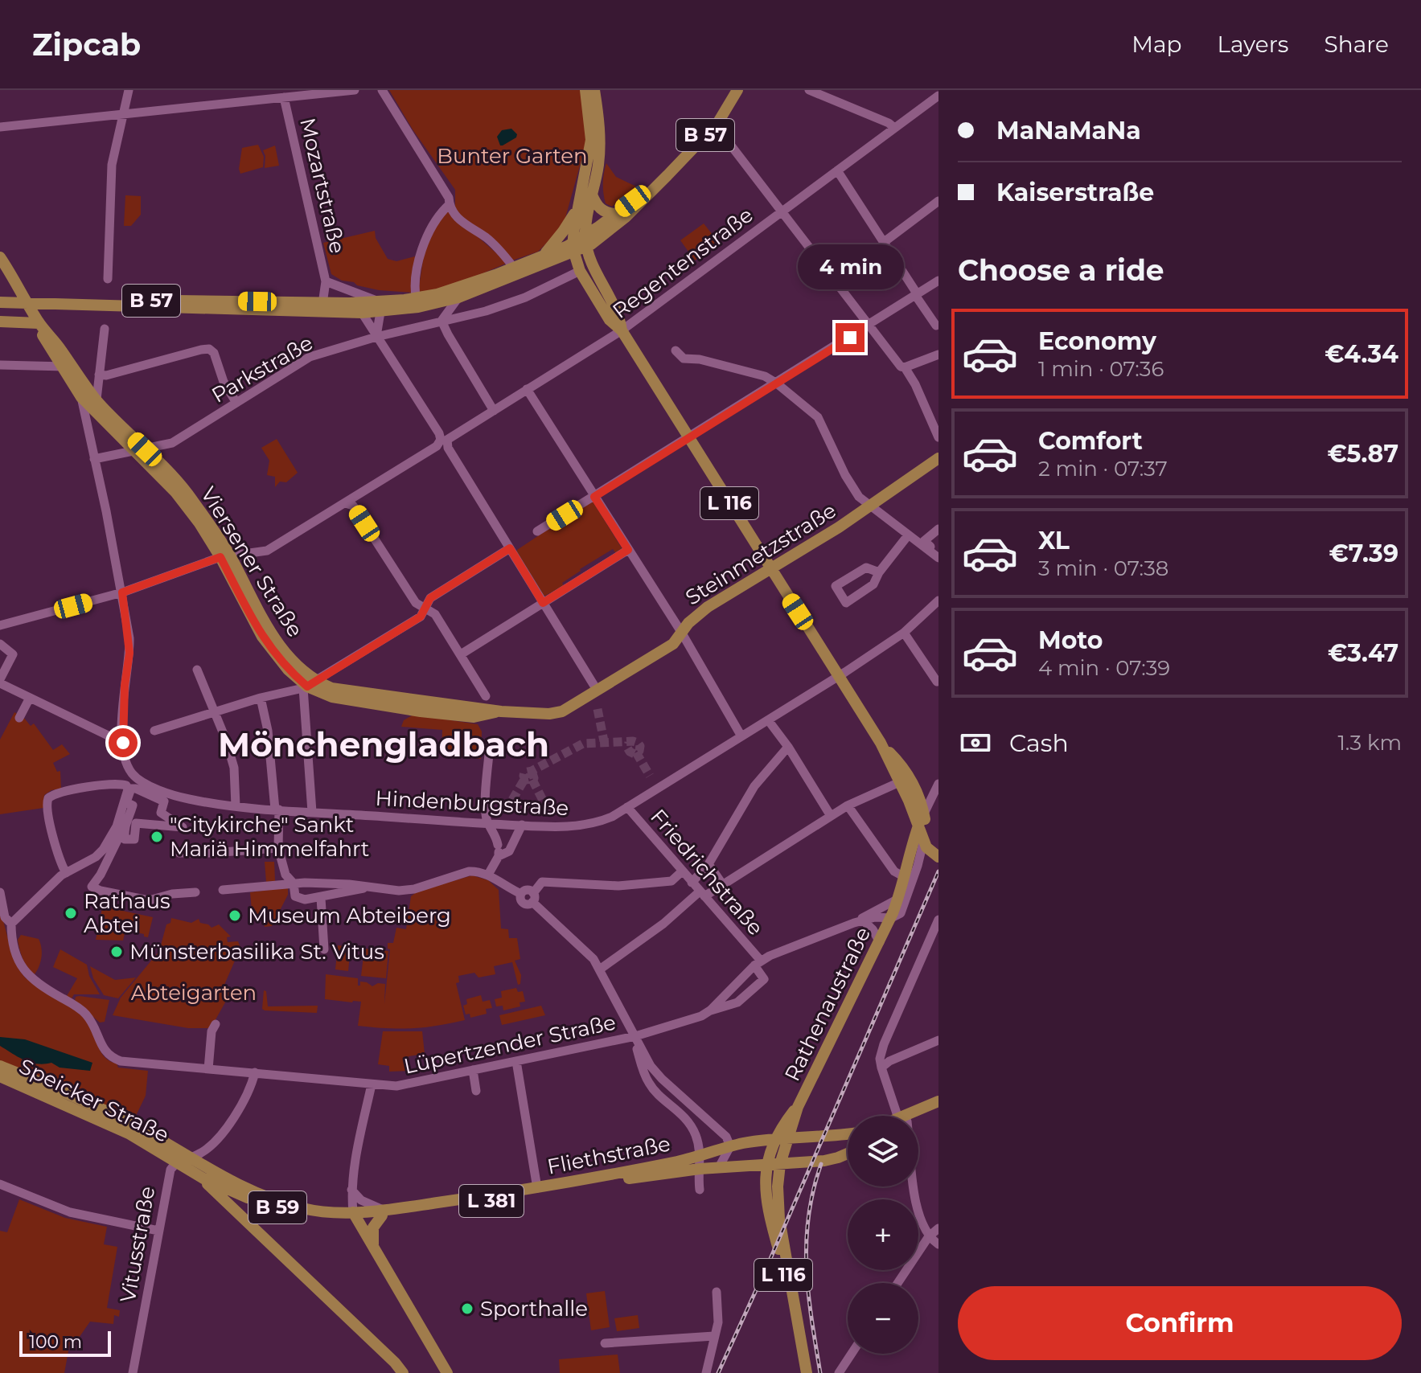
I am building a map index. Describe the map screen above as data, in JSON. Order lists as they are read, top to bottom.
{
  "streets": {
    "main road": [
      "B 57",
      "L 116",
      "Steinmetzstraße",
      "Viersener Straße",
      "Rathenaustraße",
      "Speicker Straße",
      "Fliethstraße",
      "L 381",
      "B 59"
    ],
    "street": [
      "Mozartstraße",
      "Regentenstraße",
      "Parkstraße",
      "Hindenburgstraße",
      "Friedrichstraße",
      "Lüpertzender Straße",
      "Vitusstraße"
    ]
  },
  "crossings": [
    ["B 57", "Mozartstraße"],
    ["B 57", "L 116"],
    ["Regentenstraße", "L 116"],
    ["Parkstraße", "L 116"],
    ["Parkstraße", "Viersener Straße"],
    ["L 116", "Steinmetzstraße"],
    ["L 116", "Hindenburgstraße"],
    ["L 116", "Rathenaustraße"],
    ["L 116", "Fliethstraße"],
    ["L 116", "L 381"],
    ["Steinmetzstraße", "Viersener Straße"],
    ["Hindenburgstraße", "Friedrichstraße"],
    ["Friedrichstraße", "Lüpertzender Straße"],
    ["Rathenaustraße", "Lüpertzender Straße"],
    ["Rathenaustraße", "Fliethstraße"],
    ["Rathenaustraße", "L 381"],
    ["Speicker Straße", "Fliethstraße"],
    ["Speicker Straße", "B 59"],
    ["Speicker Straße", "Vitusstraße"],
    ["Fliethstraße", "L 381"],
    ["Fliethstraße", "B 59"]
  ],
  "districts": ["Mönchengladbach"],
  "parks": ["Bunter Garten", "Abteigarten"],
  "places": [
    "\"Citykirche\" Sankt Mariä Himmelfahrt",
    "Rathaus Abtei",
    "Museum Abteiberg",
    "Münsterbasilika St. Vitus",
    "Sporthalle"
  ],
  "scale_bar": "100 m",
  "page": {
    "header": "Zipcab",
    "nav": ["Map", "Layers", "Share"],
    "banner": ["MaNaMaNa", "Kaiserstraße"],
    "heading": "Choose a ride",
    "bubble": "4 min",
    "list": [
      {
        "name": "Economy",
        "note": "1 min · 07:36",
        "value": "€4.34"
      },
      {
        "name": "Comfort",
        "note": "2 min · 07:37",
        "value": "€5.87"
      },
      {
        "name": "XL",
        "note": "3 min · 07:38",
        "value": "€7.39"
      },
      {
        "name": "Moto",
        "note": "4 min · 07:39",
        "value": "€3.47"
      }
    ],
    "pay": ["Cash", "1.3 km"],
    "map_buttons": ["+", "−"],
    "buttons": "Confirm",
    "scale": "100 m"
  }
}
